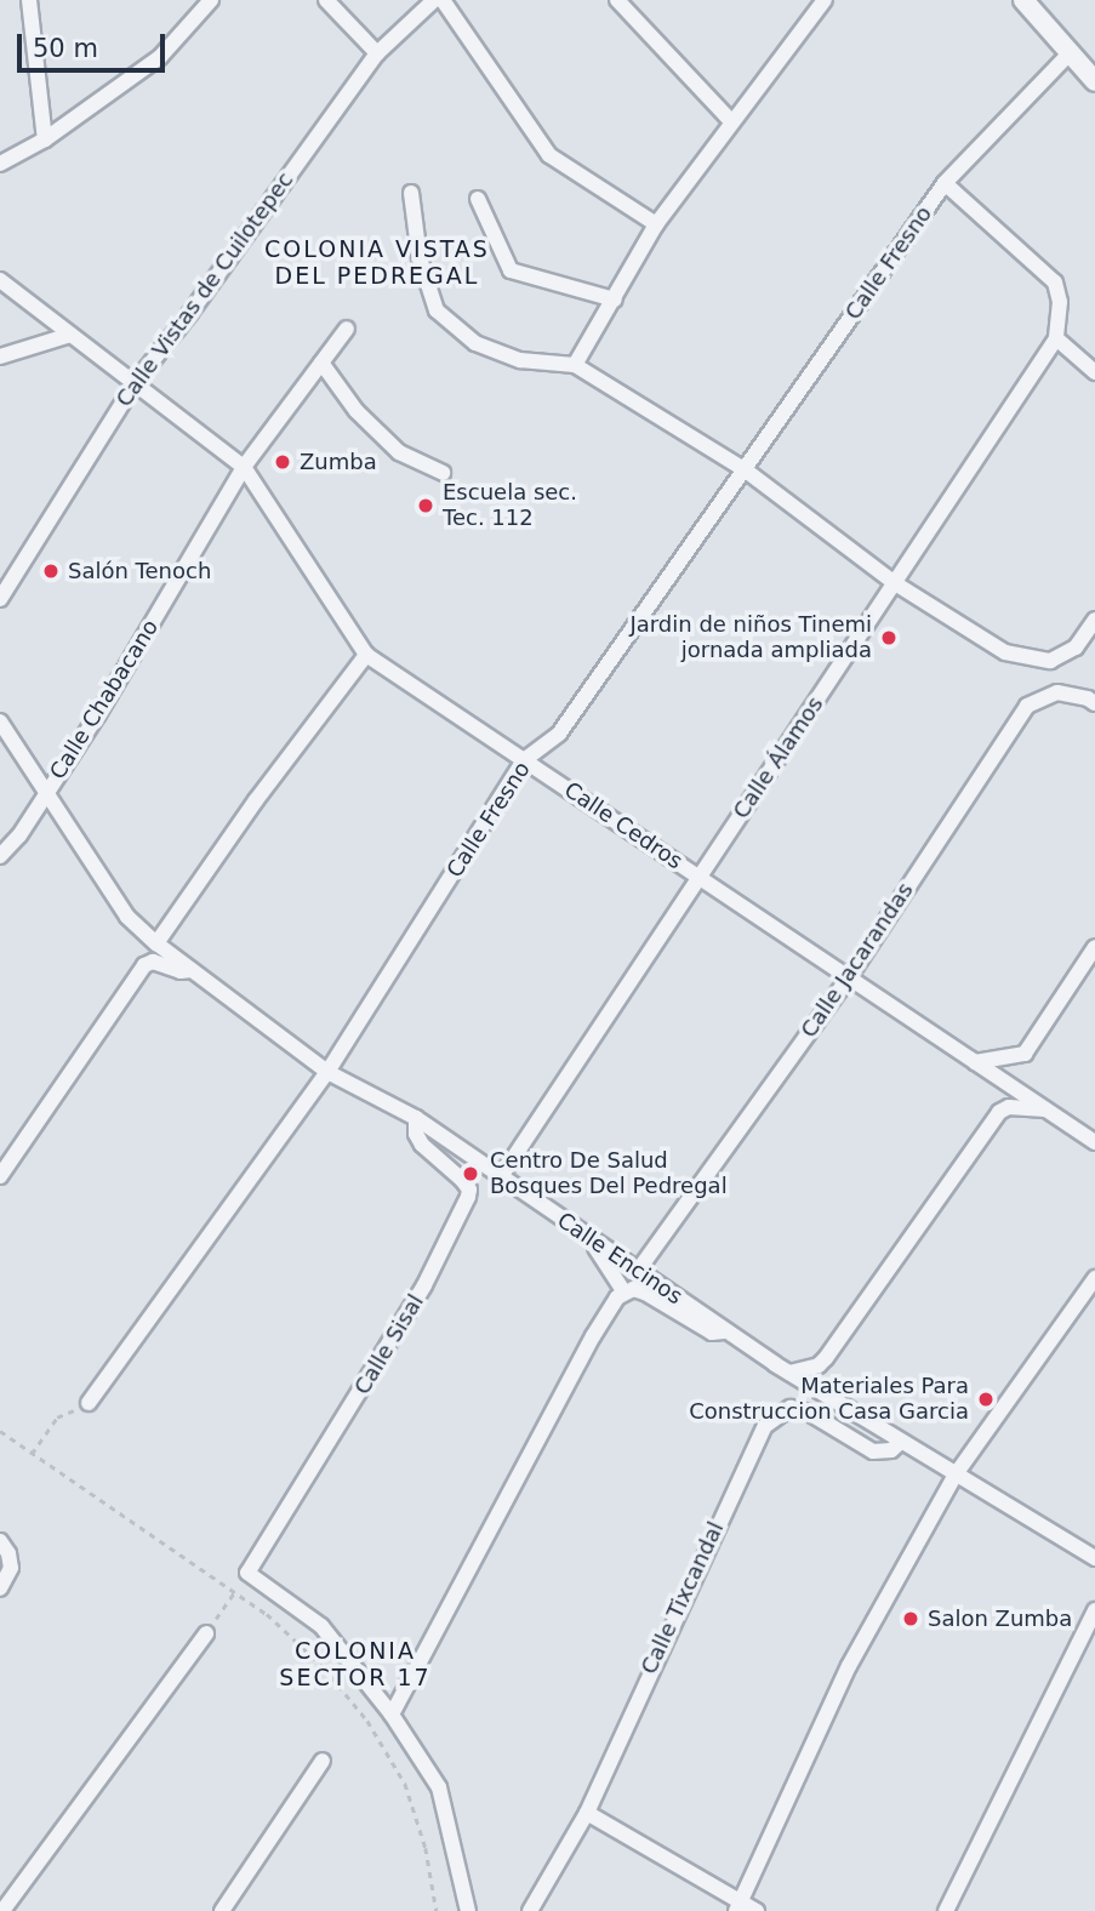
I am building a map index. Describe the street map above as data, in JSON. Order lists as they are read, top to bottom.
{
  "streets": {
    "street": [
      "Calle Fresno",
      "Calle Vistas de Cuilotepec",
      "Calle Chabacano",
      "Calle Álamos",
      "Calle Cedros",
      "Calle Jacarandas",
      "Calle Encinos",
      "Calle Sisal",
      "Calle Tixcandal"
    ]
  },
  "crossings": [
    ["Calle Fresno", "Calle Cedros"],
    ["Calle Fresno", "Calle Encinos"],
    ["Calle Vistas de Cuilotepec", "Calle Cedros"],
    ["Calle Chabacano", "Calle Cedros"],
    ["Calle Chabacano", "Calle Encinos"],
    ["Calle Álamos", "Calle Cedros"],
    ["Calle Álamos", "Calle Encinos"],
    ["Calle Cedros", "Calle Jacarandas"],
    ["Calle Jacarandas", "Calle Encinos"],
    ["Calle Encinos", "Calle Sisal"],
    ["Calle Encinos", "Calle Tixcandal"]
  ],
  "districts": ["COLONIA VISTAS DEL PEDREGAL", "COLONIA SECTOR 17"],
  "places": [
    "Zumba",
    "Escuela sec. Tec. 112",
    "Salón Tenoch",
    "Jardin de niños Tinemi jornada ampliada",
    "Centro De Salud Bosques Del Pedregal",
    "Materiales Para Construccion Casa Garcia",
    "Salon Zumba"
  ],
  "scale_bar": "50 m"
}
